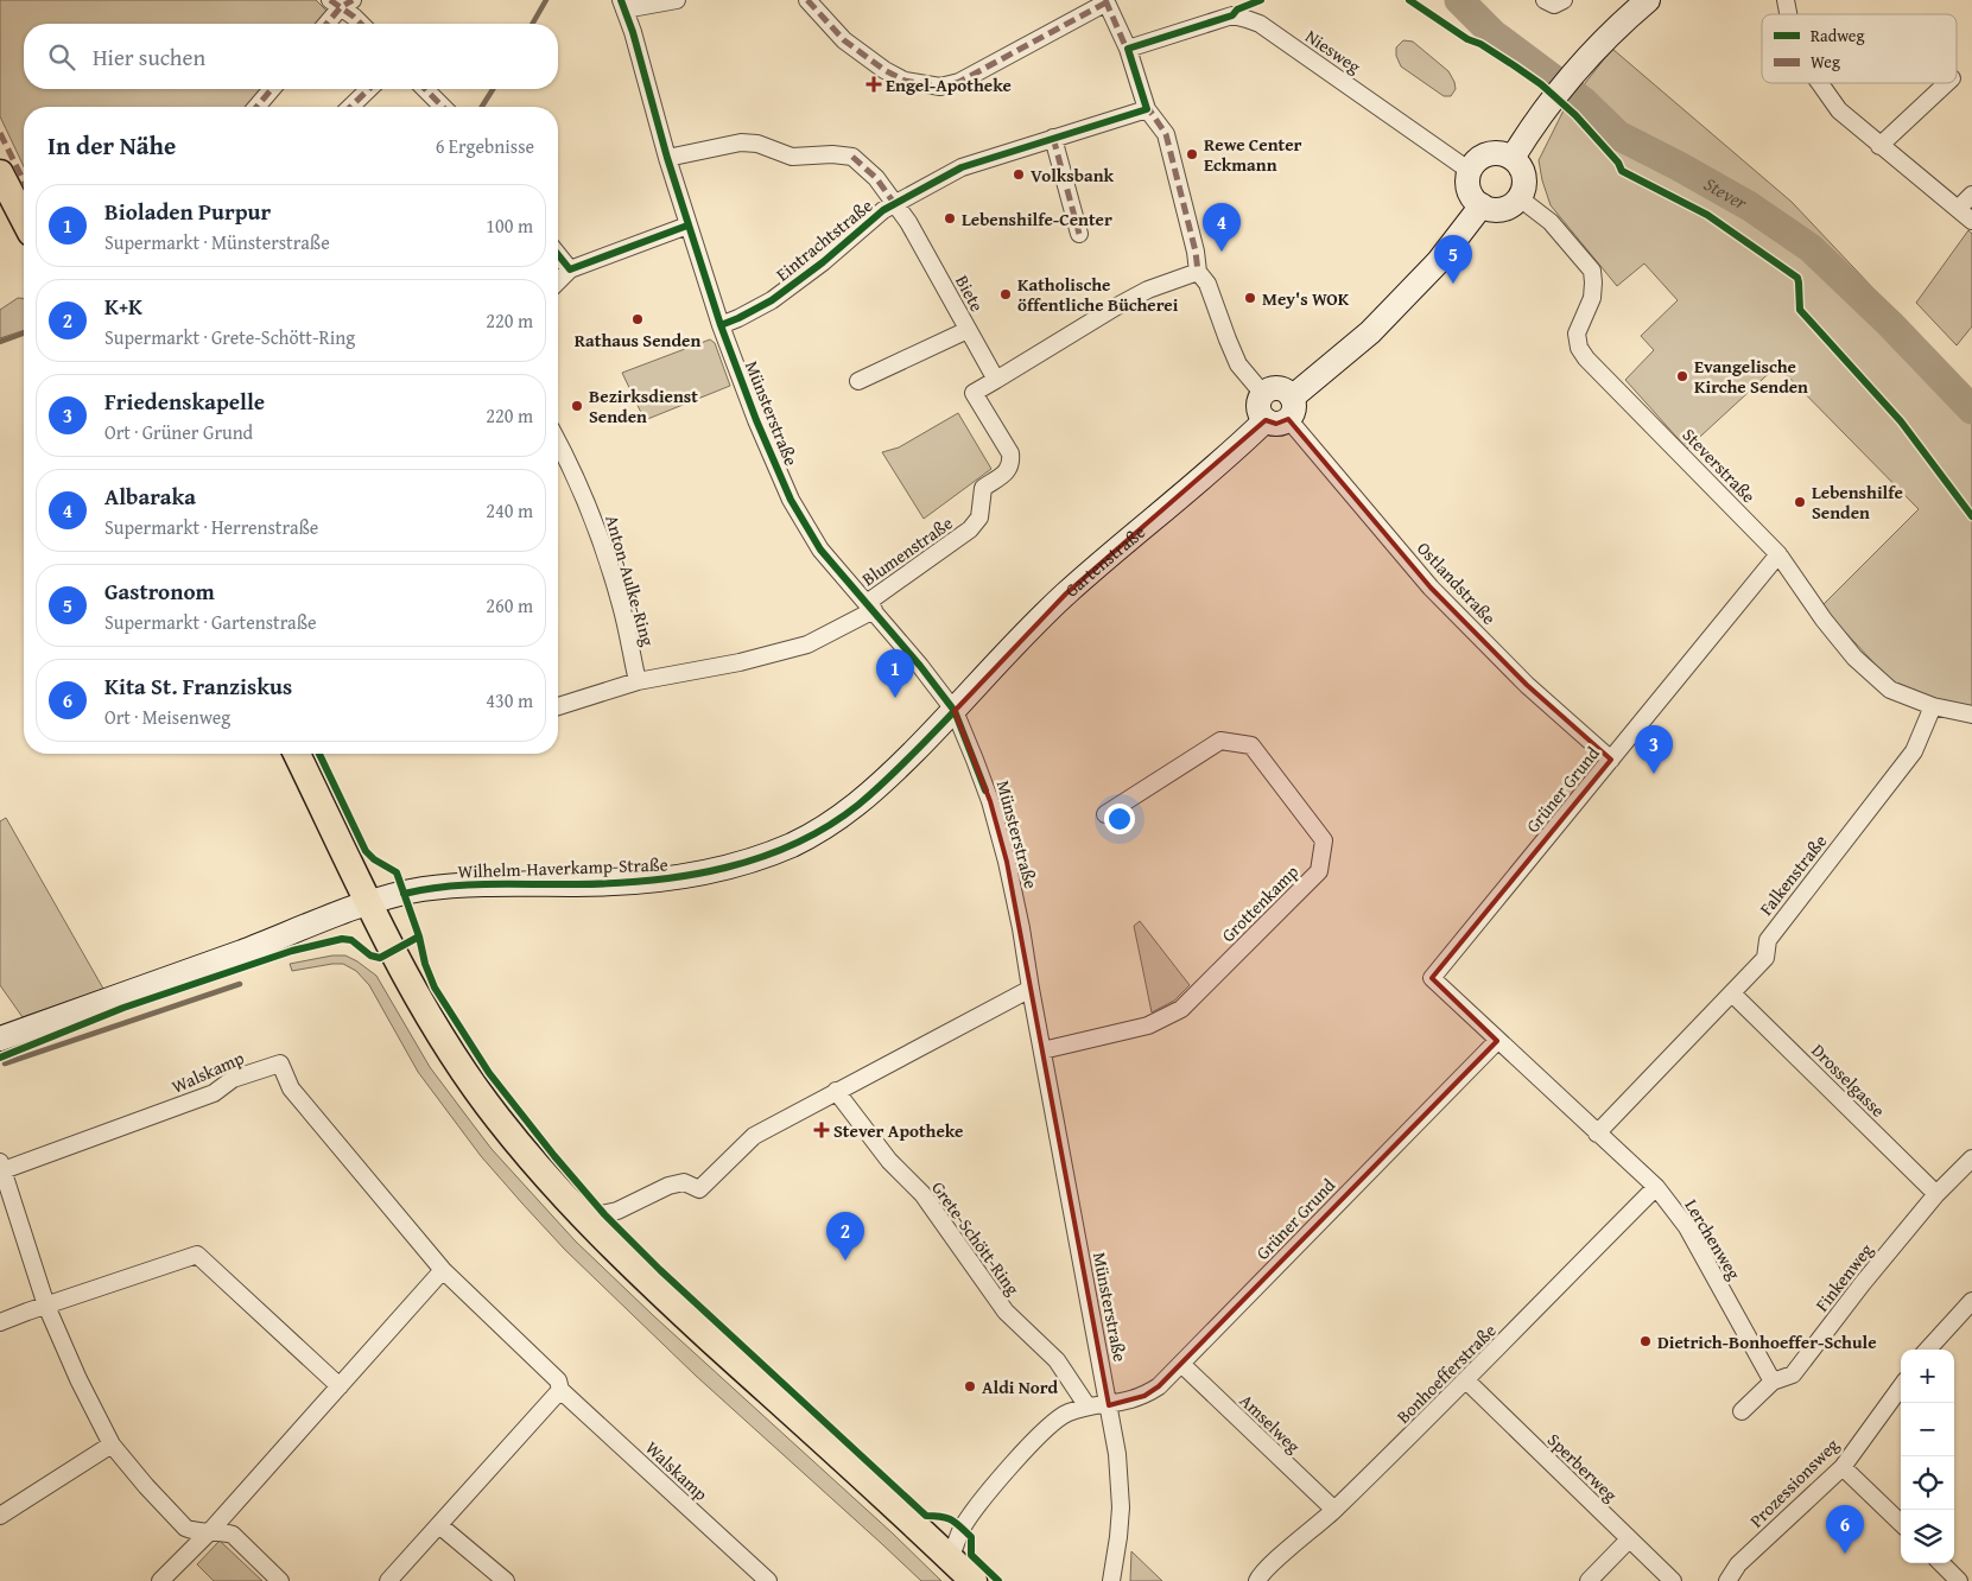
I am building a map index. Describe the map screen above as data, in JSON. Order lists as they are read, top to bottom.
{
  "streets": {
    "street": [
      "Niesweg",
      "Eintrachtstraße",
      "Biete",
      "Münsterstraße",
      "Steverstraße",
      "Blumenstraße",
      "Gartenstraße",
      "Anton-Aulke-Ring",
      "Ostlandstraße",
      "Grüner Grund",
      "Wilhelm-Haverkamp-Straße",
      "Falkenstraße",
      "Grottenkamp",
      "Walskamp",
      "Drosselgasse",
      "Grete-Schött-Ring",
      "Lerchenweg",
      "Finkenweg",
      "Bonhoefferstraße",
      "Amselweg",
      "Sperberweg",
      "Prozessionsweg"
    ]
  },
  "crossings": [
    ["Niesweg", "Steverstraße"],
    ["Niesweg", "Gartenstraße"],
    ["Eintrachtstraße", "Biete"],
    ["Eintrachtstraße", "Münsterstraße"],
    ["Biete", "Münsterstraße"],
    ["Münsterstraße", "Blumenstraße"],
    ["Münsterstraße", "Gartenstraße"],
    ["Münsterstraße", "Grüner Grund"],
    ["Münsterstraße", "Wilhelm-Haverkamp-Straße"],
    ["Münsterstraße", "Grottenkamp"],
    ["Steverstraße", "Gartenstraße"],
    ["Steverstraße", "Grüner Grund"],
    ["Steverstraße", "Falkenstraße"],
    ["Gartenstraße", "Ostlandstraße"],
    ["Gartenstraße", "Wilhelm-Haverkamp-Straße"],
    ["Ostlandstraße", "Grüner Grund"],
    ["Grüner Grund", "Falkenstraße"],
    ["Grüner Grund", "Lerchenweg"],
    ["Grüner Grund", "Amselweg"],
    ["Falkenstraße", "Drosselgasse"],
    ["Falkenstraße", "Lerchenweg"],
    ["Drosselgasse", "Finkenweg"],
    ["Lerchenweg", "Finkenweg"],
    ["Lerchenweg", "Bonhoefferstraße"],
    ["Bonhoefferstraße", "Amselweg"],
    ["Bonhoefferstraße", "Sperberweg"]
  ],
  "water": ["Stever"],
  "places": {
    "health": ["Engel-Apotheke", "Stever Apotheke"],
    "other": [
      "Rewe Center Eckmann",
      "Volksbank",
      "Lebenshilfe-Center",
      "Katholische öffentliche Bücherei",
      "Mey's WOK",
      "Rathaus Senden",
      "Evangelische Kirche Senden",
      "Bezirksdienst Senden",
      "Lebenshilfe Senden",
      "Dietrich-Bonhoeffer-Schule",
      "Aldi Nord"
    ]
  },
  "legend": ["Radweg", "Weg"],
  "page": {
    "search": "Hier suchen",
    "heading": ["In der Nähe", "6 Ergebnisse"],
    "list": [
      {
        "mark": "1",
        "name": "Bioladen Purpur",
        "note": "Supermarkt · Münsterstraße",
        "value": "100 m"
      },
      {
        "mark": "2",
        "name": "K+K",
        "note": "Supermarkt · Grete-Schött-Ring",
        "value": "220 m"
      },
      {
        "mark": "3",
        "name": "Friedenskapelle",
        "note": "Ort · Grüner Grund",
        "value": "220 m"
      },
      {
        "mark": "4",
        "name": "Albaraka",
        "note": "Supermarkt · Herrenstraße",
        "value": "240 m"
      },
      {
        "mark": "5",
        "name": "Gastronom",
        "note": "Supermarkt · Gartenstraße",
        "value": "260 m"
      },
      {
        "mark": "6",
        "name": "Kita St. Franziskus",
        "note": "Ort · Meisenweg",
        "value": "430 m"
      }
    ],
    "pins": [
      "4",
      "5",
      "1",
      "3",
      "2",
      "6"
    ],
    "map_buttons": ["+", "−"]
  }
}
